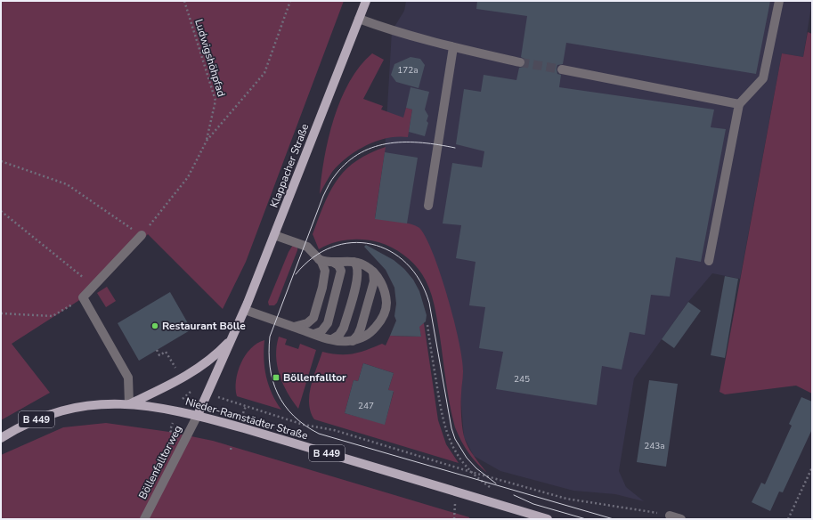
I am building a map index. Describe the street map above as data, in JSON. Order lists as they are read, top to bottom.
{
  "streets": {
    "main road": ["Klappacher Straße", "Nieder-Ramstädter Straße", "B 449"],
    "street": ["Böllenfalltorweg"],
    "path": ["Ludwigshöhpfad"]
  },
  "crossings": [
    ["Klappacher Straße", "Nieder-Ramstädter Straße"],
    ["Klappacher Straße", "Böllenfalltorweg"],
    ["Nieder-Ramstädter Straße", "Böllenfalltorweg"]
  ],
  "places": {
    "other": ["Restaurant Bölle"],
    "transit": ["Böllenfalltor"]
  },
  "house_numbers": [
    "172a",
    "245",
    "247",
    "243a"
  ]
}
